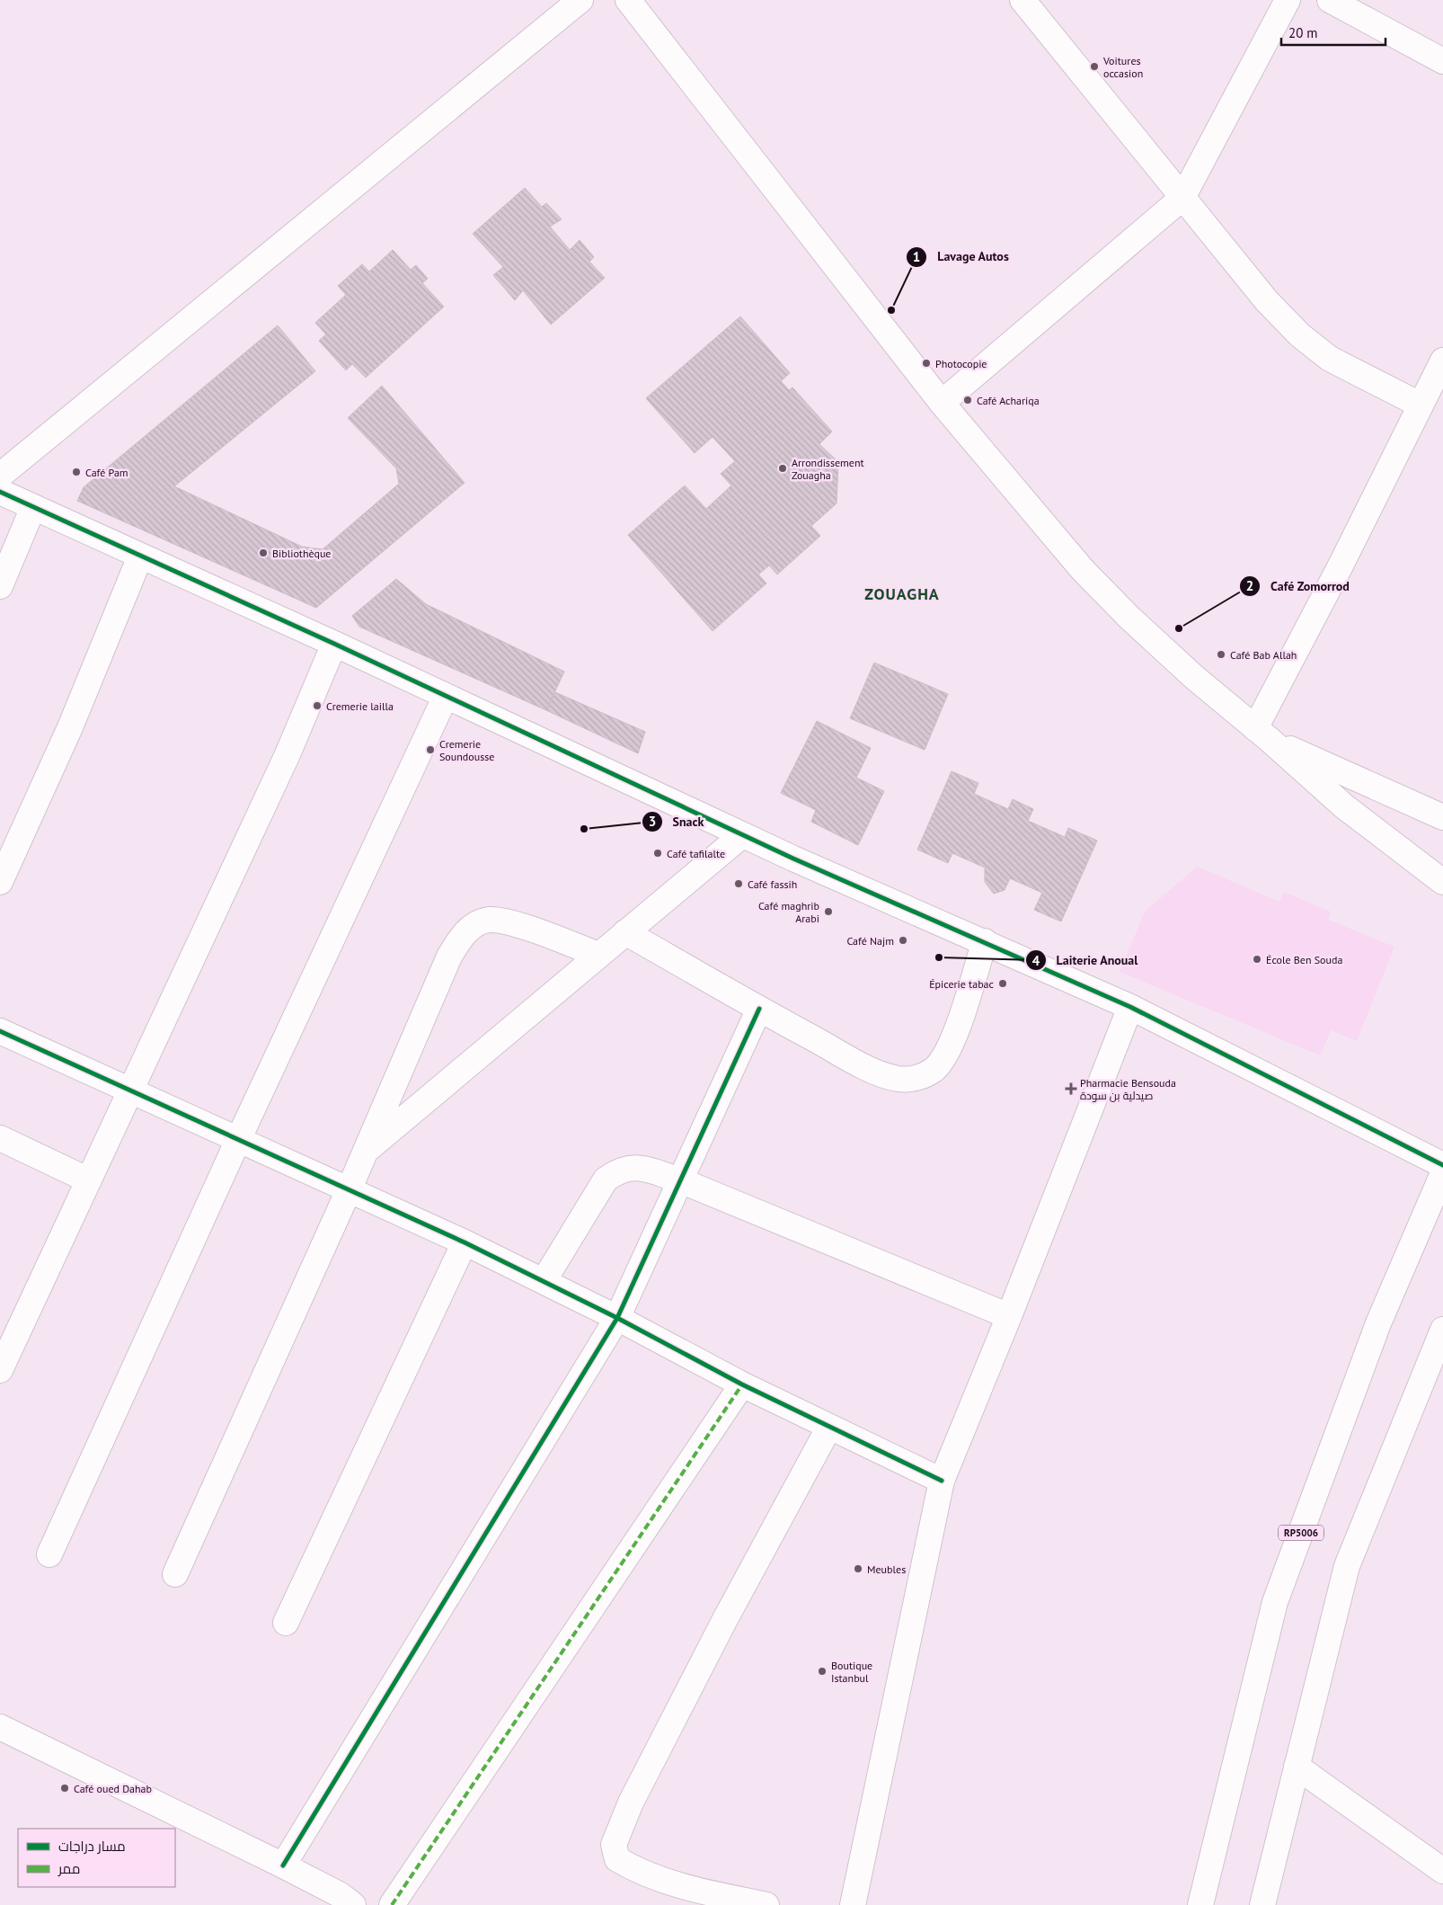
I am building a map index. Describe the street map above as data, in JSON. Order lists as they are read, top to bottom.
{
  "streets": {
    "street": ["RP5006"]
  },
  "districts": ["ZOUAGHA"],
  "places": {
    "other": [
      "Voitures occasion",
      "Lavage Autos",
      "Photocopie",
      "Café Achariqa",
      "Arrondissement Zouagha",
      "Café Pam",
      "Bibliothèque",
      "Café Zomorrod",
      "Café Bab Allah",
      "Cremerie lailla",
      "Cremerie Soundousse",
      "Snack",
      "Café tafilalte",
      "Café fassih",
      "Café maghrib Arabi",
      "Café Najm",
      "Laiterie Anoual",
      "École Ben Souda",
      "Épicerie tabac",
      "Meubles",
      "Boutique Istanbul",
      "Café oued Dahab"
    ],
    "health": ["Pharmacie Bensouda صيدلية بن سودة"]
  },
  "legend": ["مسار دراجات", "ممر"],
  "scale_bar": "20 m"
}
